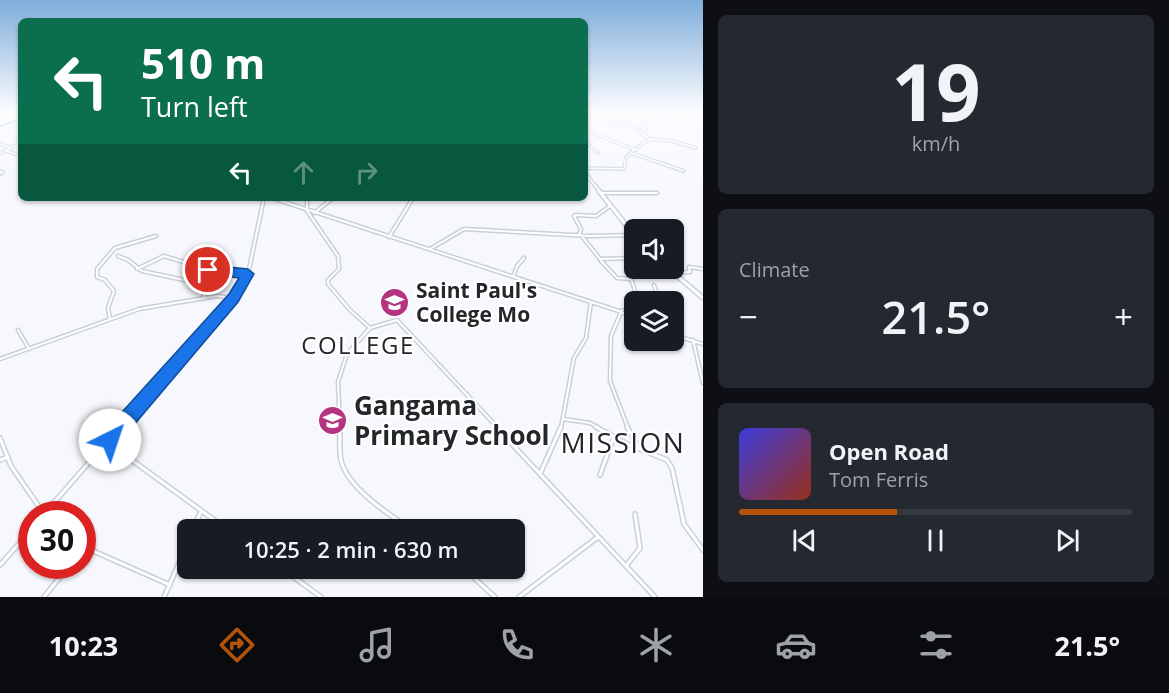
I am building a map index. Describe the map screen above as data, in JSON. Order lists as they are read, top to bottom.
{
  "districts": ["COLLEGE", "MISSION"],
  "places": {
    "school or university": ["Saint Paul's College Mo", "Gangama Primary School"]
  },
  "page": {
    "tile": [
      ["19", "km/h"],
      "Climate"
    ],
    "turn": ["510 m", "Turn left"],
    "heat": ["−", "21.5°", "+"],
    "song": ["Open Road", "Tom Ferris"],
    "limit": "30",
    "trip": "10:25 · 2 min · 630 m",
    "tabs": ["10:23", "21.5°"]
  }
}
